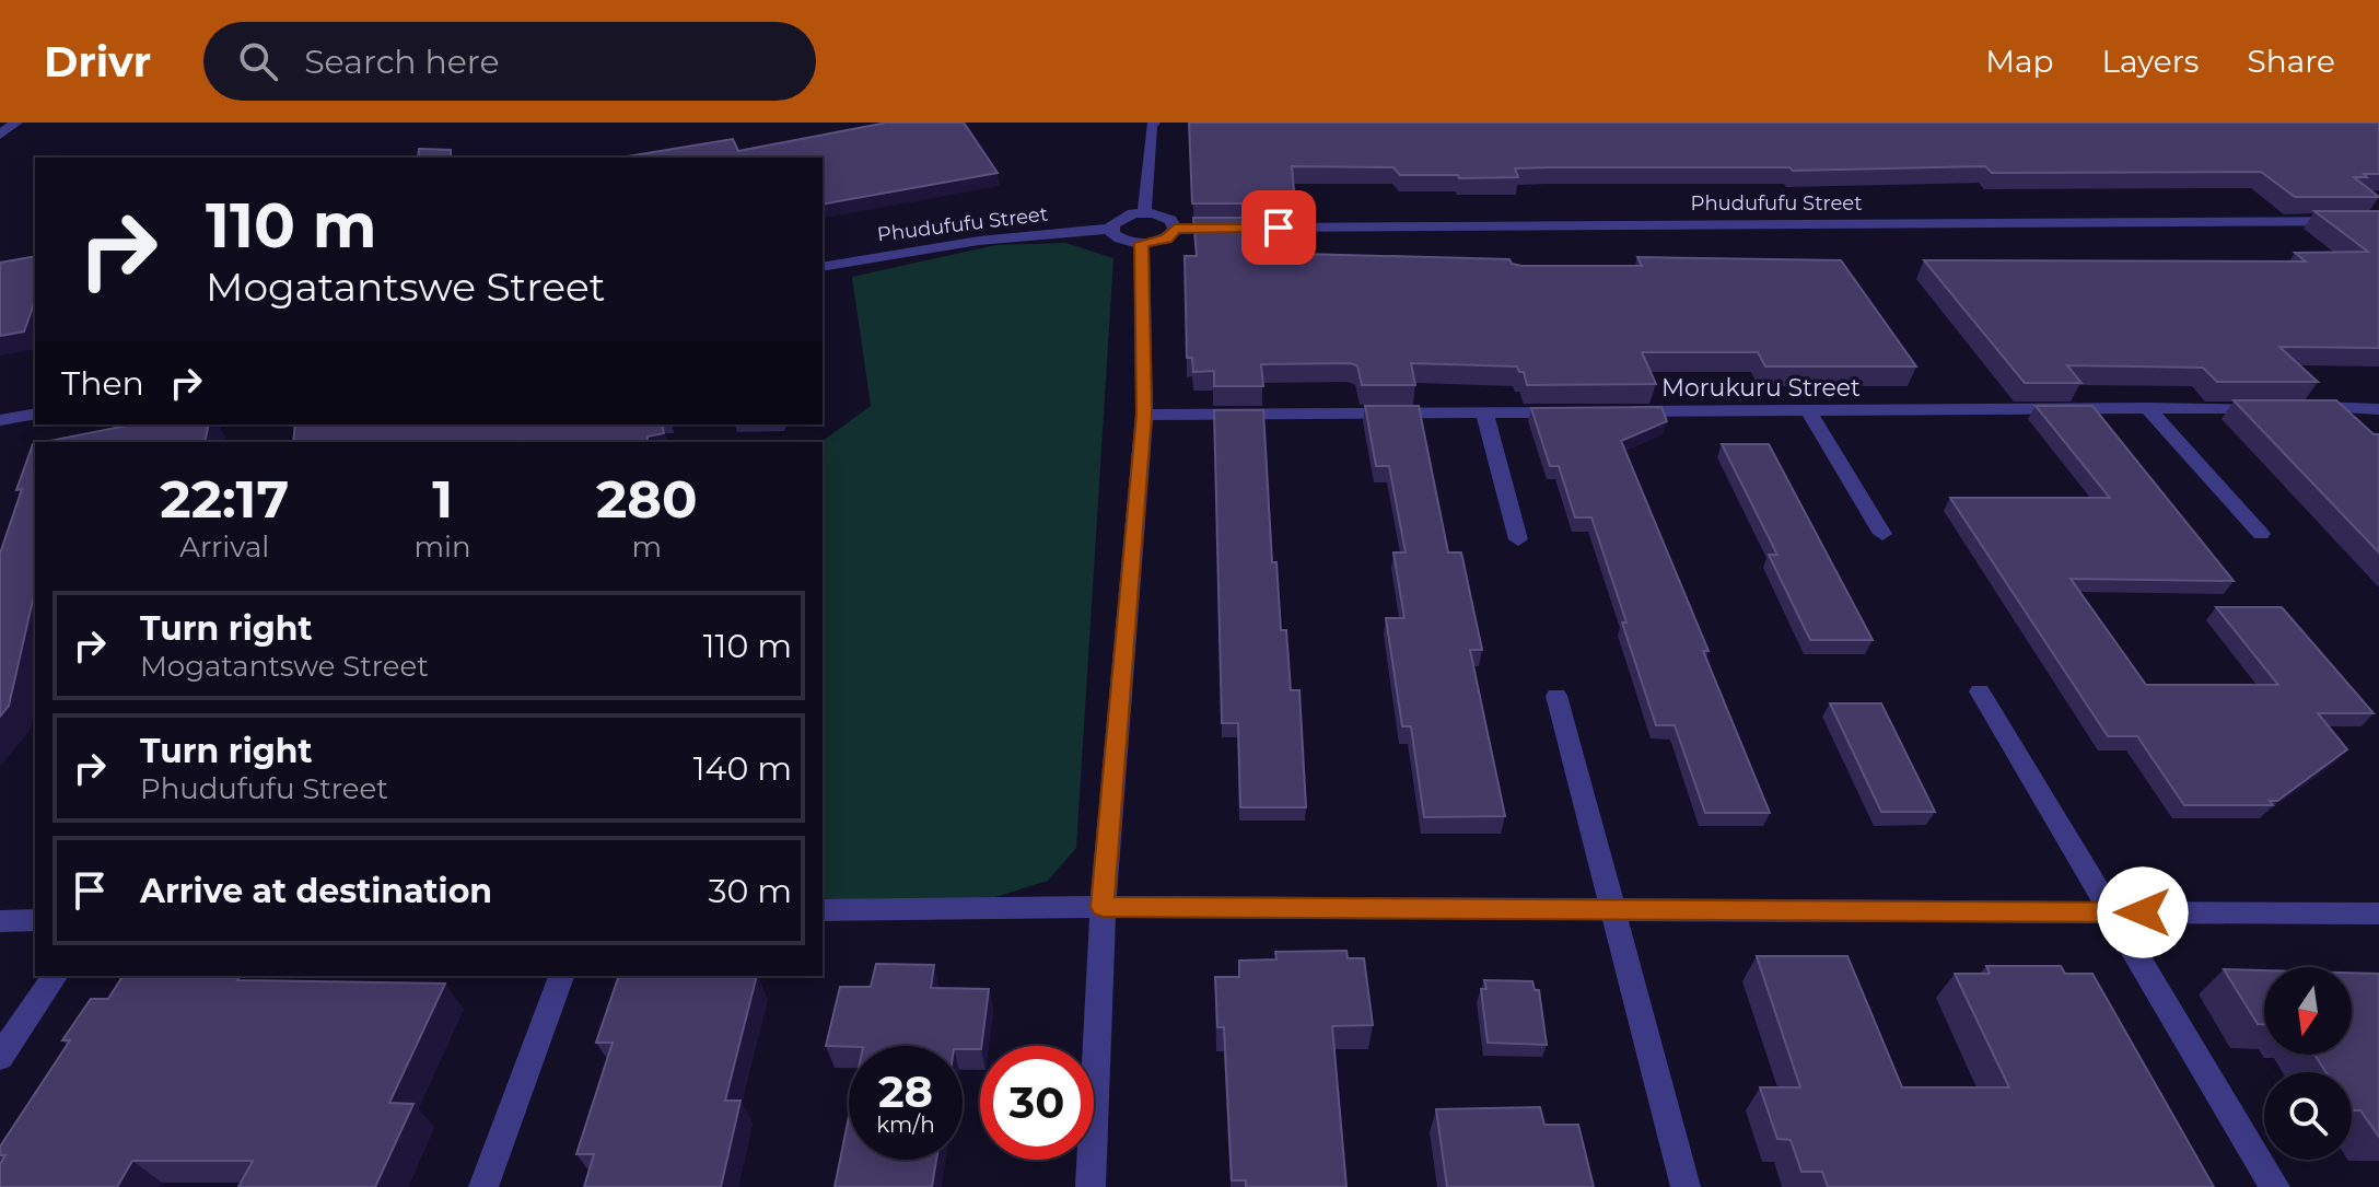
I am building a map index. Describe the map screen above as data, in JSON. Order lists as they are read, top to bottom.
{
  "streets": {
    "street": ["Phudufufu Street", "Morukuru Street"]
  },
  "north": "bottom",
  "page": {
    "header": "Drivr",
    "search": "Search here",
    "nav": ["Map", "Layers", "Share"],
    "turn": ["110 m", "Mogatantswe Street"],
    "then": "Then",
    "eta": [
      "22:17",
      "Arrival",
      "1",
      "min",
      "280",
      "m"
    ],
    "list": [
      {
        "name": "Turn right",
        "note": "Mogatantswe Street",
        "value": "110 m"
      },
      {
        "name": "Turn right",
        "note": "Phudufufu Street",
        "value": "140 m"
      },
      {
        "name": "Arrive at destination",
        "value": "30 m"
      }
    ],
    "speed": "28 km/h",
    "limit": "30"
  }
}
